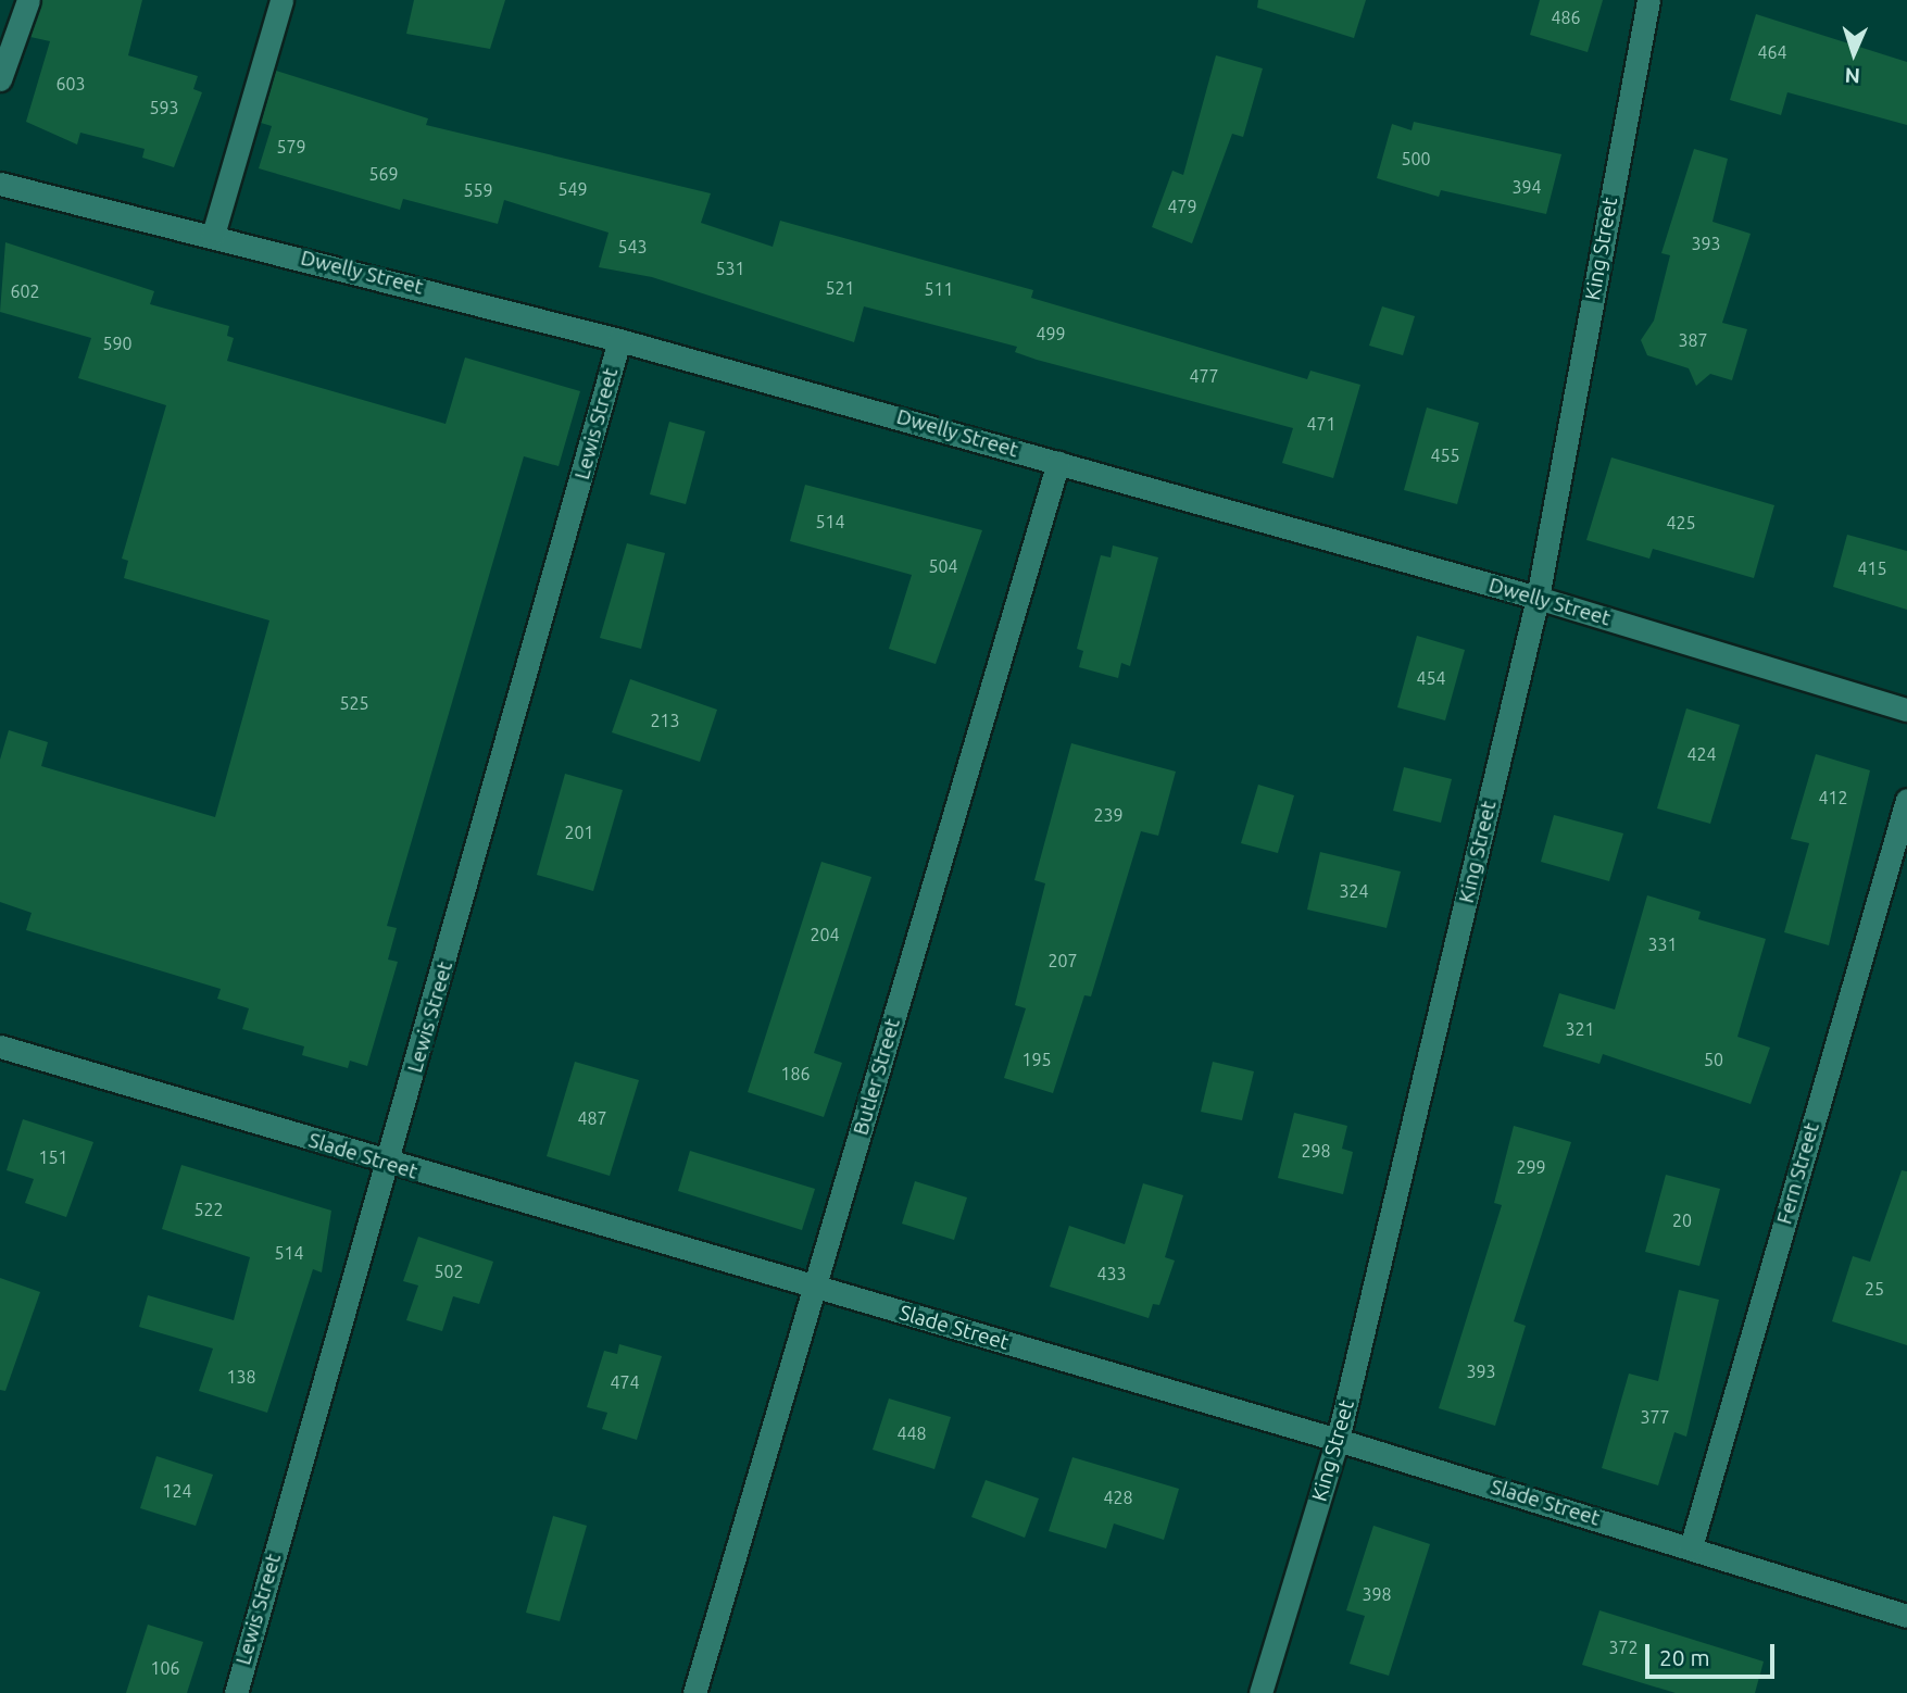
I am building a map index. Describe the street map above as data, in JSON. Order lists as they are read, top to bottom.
{
  "streets": {
    "street": [
      "King Street",
      "Dwelly Street",
      "Lewis Street",
      "Butler Street",
      "Slade Street",
      "Fern Street"
    ]
  },
  "crossings": [
    ["King Street", "Dwelly Street"],
    ["King Street", "Slade Street"],
    ["Dwelly Street", "Lewis Street"],
    ["Dwelly Street", "Butler Street"],
    ["Lewis Street", "Slade Street"],
    ["Butler Street", "Slade Street"],
    ["Slade Street", "Fern Street"]
  ],
  "house_numbers": [
    "486",
    "464",
    "603",
    "593",
    "579",
    "500",
    "569",
    "394",
    "549",
    "559",
    "479",
    "393",
    "543",
    "531",
    "521",
    "511",
    "602",
    "499",
    "387",
    "590",
    "477",
    "471",
    "455",
    "514",
    "425",
    "504",
    "415",
    "454",
    "525",
    "213",
    "424",
    "412",
    "239",
    "201",
    "324",
    "204",
    "331",
    "207",
    "321",
    "195",
    "50",
    "186",
    "487",
    "298",
    "151",
    "299",
    "522",
    "20",
    "514",
    "502",
    "433",
    "25",
    "393",
    "138",
    "474",
    "377",
    "448",
    "124",
    "428",
    "398",
    "372",
    "106"
  ],
  "scale_bar": "20 m",
  "north": "bottom"
}
